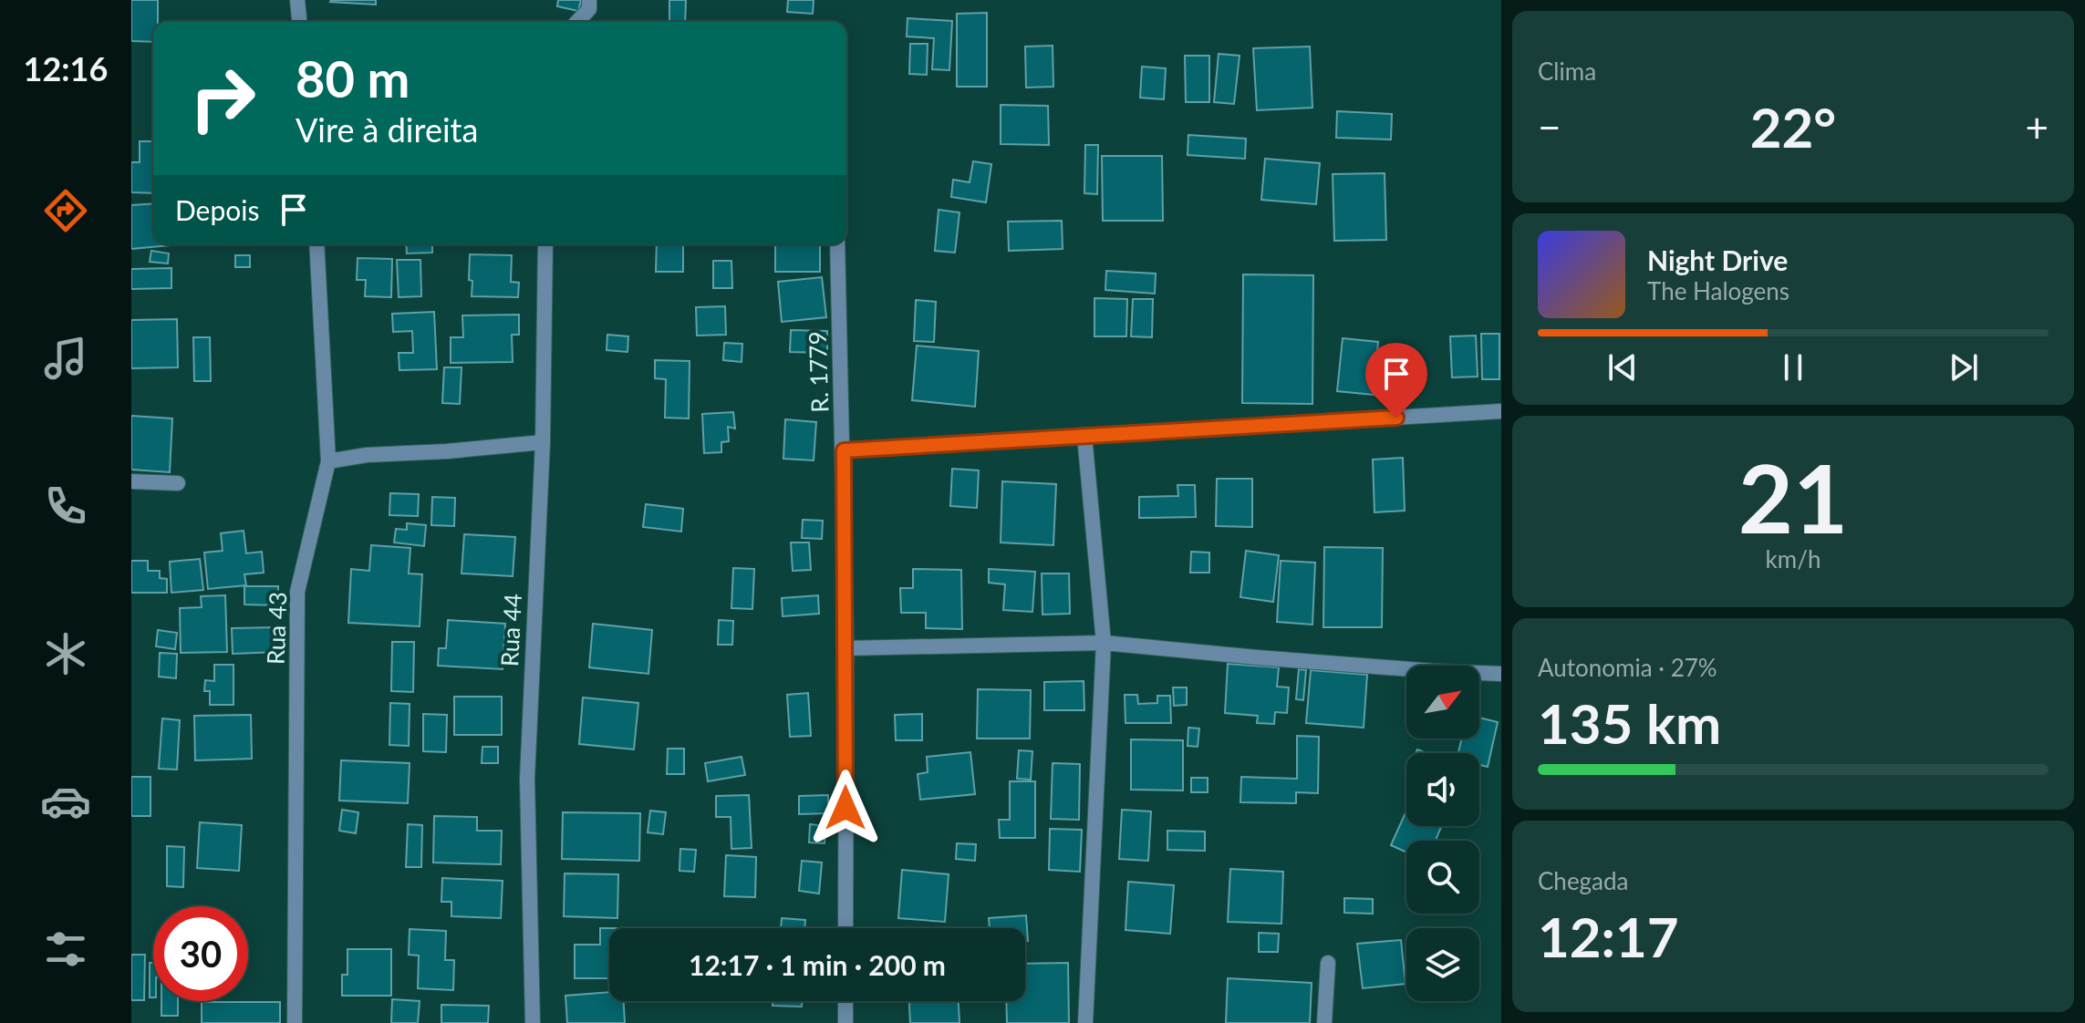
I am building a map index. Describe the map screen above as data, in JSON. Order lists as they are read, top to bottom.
{
  "streets": {
    "street": ["R. 1779", "Rua 43", "Rua 44"]
  },
  "north": "top right",
  "page": {
    "tabs": "12:16",
    "tile": [
      "Clima",
      ["21", "km/h"],
      ["Autonomia · 27%", "135 km"],
      ["Chegada", "12:17"]
    ],
    "turn": ["80 m", "Vire à direita"],
    "heat": ["−", "22°", "+"],
    "then": "Depois",
    "song": ["Night Drive", "The Halogens"],
    "limit": "30",
    "trip": "12:17 · 1 min · 200 m"
  }
}
